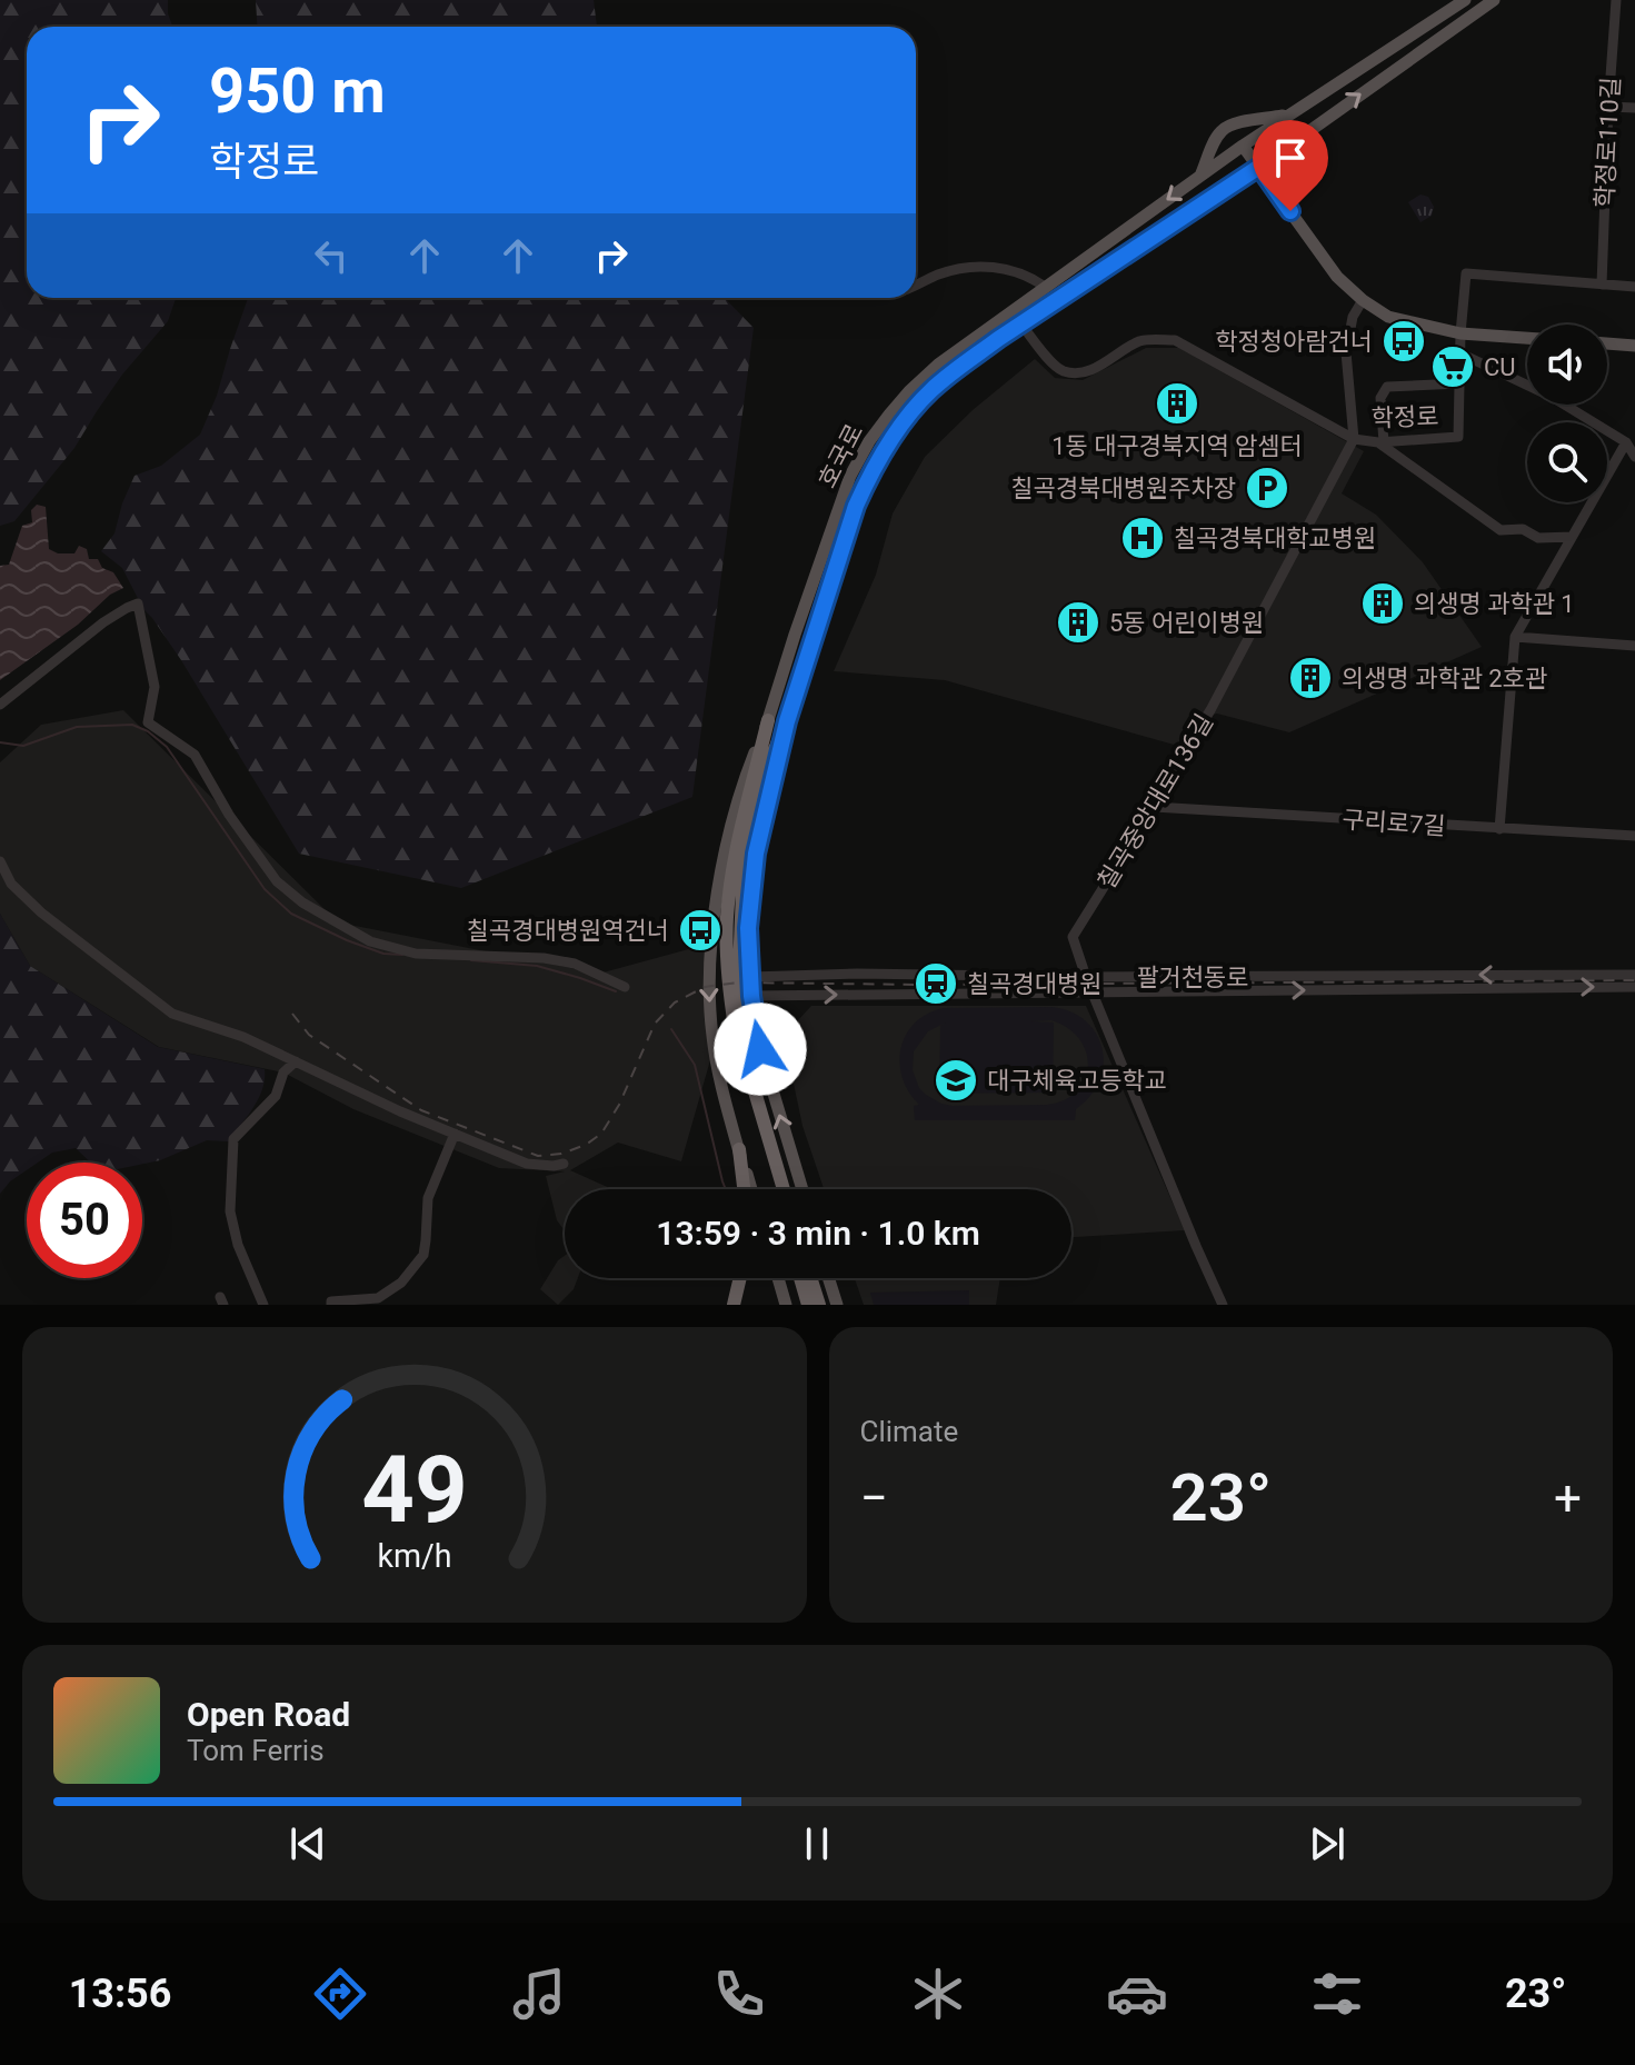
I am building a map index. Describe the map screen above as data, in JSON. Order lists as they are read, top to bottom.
{
  "streets": {
    "main road": ["호국로"],
    "street": [
      "학정로110길",
      "학정로",
      "칠곡중앙대로136길",
      "구리로7길",
      "팔거천동로"
    ]
  },
  "crossings": [
    ["학정로", "칠곡중앙대로136길"],
    ["호국로", "팔거천동로"],
    ["칠곡중앙대로136길", "구리로7길"],
    ["칠곡중앙대로136길", "팔거천동로"]
  ],
  "places": {
    "bus stop": ["학정청아람건너", "칠곡경대병원역건너"],
    "supermarket": ["CU"],
    "building": [
      "1동 대구경북지역 암셈터",
      "의생명 과학관 1",
      "5동 어린이병원",
      "의생명 과학관 2호관"
    ],
    "parking": ["칠곡경북대병원주차장"],
    "hospital": ["칠곡경북대학교병원"],
    "station": ["칠곡경대병원"],
    "school or university": ["대구체육고등학교"]
  },
  "page": {
    "turn": ["950 m", "학정로"],
    "limit": "50",
    "trip": "13:59 · 3 min · 1.0 km",
    "tile": "Climate",
    "heat": ["−", "23°", "+"],
    "song": ["Open Road", "Tom Ferris"],
    "tabs": ["13:56", "23°"],
    "gauge": ["49", "km/h"]
  }
}
